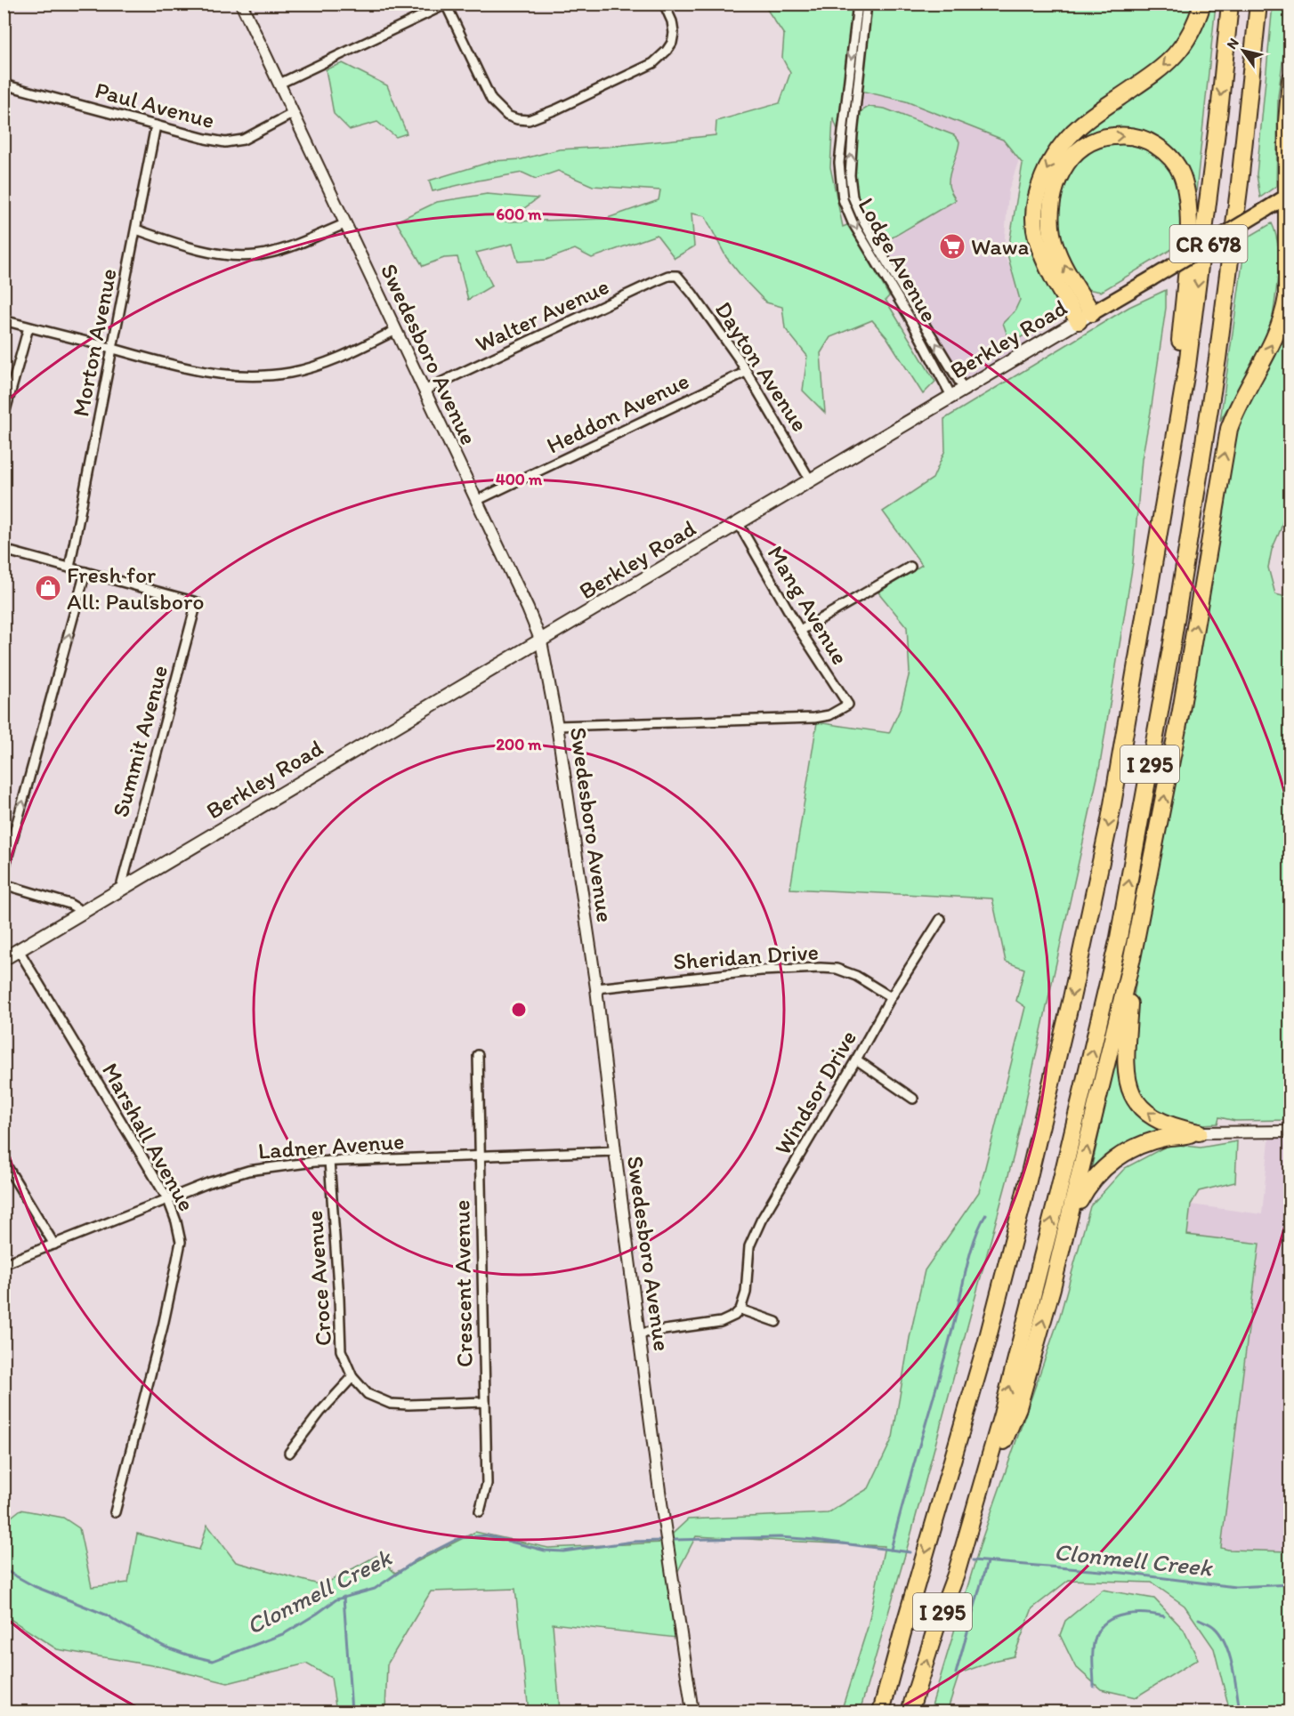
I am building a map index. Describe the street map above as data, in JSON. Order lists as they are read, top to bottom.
{
  "streets": {
    "highway": ["I 295"],
    "main road": ["CR 678", "Berkley Road"],
    "street": [
      "Paul Avenue",
      "Lodge Avenue",
      "Walter Avenue",
      "Morton Avenue",
      "Swedesboro Avenue",
      "Dayton Avenue",
      "Heddon Avenue",
      "Mang Avenue",
      "Summit Avenue",
      "Sheridan Drive",
      "Windsor Drive",
      "Marshall Avenue",
      "Ladner Avenue",
      "Croce Avenue",
      "Crescent Avenue"
    ]
  },
  "crossings": [
    ["Paul Avenue", "Morton Avenue"],
    ["Paul Avenue", "Swedesboro Avenue"],
    ["Lodge Avenue", "Berkley Road"],
    ["Walter Avenue", "Swedesboro Avenue"],
    ["Walter Avenue", "Dayton Avenue"],
    ["Berkley Road", "Swedesboro Avenue"],
    ["Berkley Road", "Dayton Avenue"],
    ["Berkley Road", "Mang Avenue"],
    ["Berkley Road", "Summit Avenue"],
    ["Berkley Road", "Marshall Avenue"],
    ["Swedesboro Avenue", "Heddon Avenue"],
    ["Swedesboro Avenue", "Mang Avenue"],
    ["Swedesboro Avenue", "Sheridan Drive"],
    ["Swedesboro Avenue", "Ladner Avenue"],
    ["Dayton Avenue", "Heddon Avenue"],
    ["Sheridan Drive", "Windsor Drive"],
    ["Marshall Avenue", "Ladner Avenue"],
    ["Ladner Avenue", "Croce Avenue"],
    ["Ladner Avenue", "Crescent Avenue"],
    ["Croce Avenue", "Crescent Avenue"]
  ],
  "water": ["Clonmell Creek"],
  "places": {
    "supermarket": ["Wawa"],
    "shop": ["Fresh for All: Paulsboro"]
  },
  "north": "top left",
  "rings": ["600 m", "400 m", "200 m"]
}
